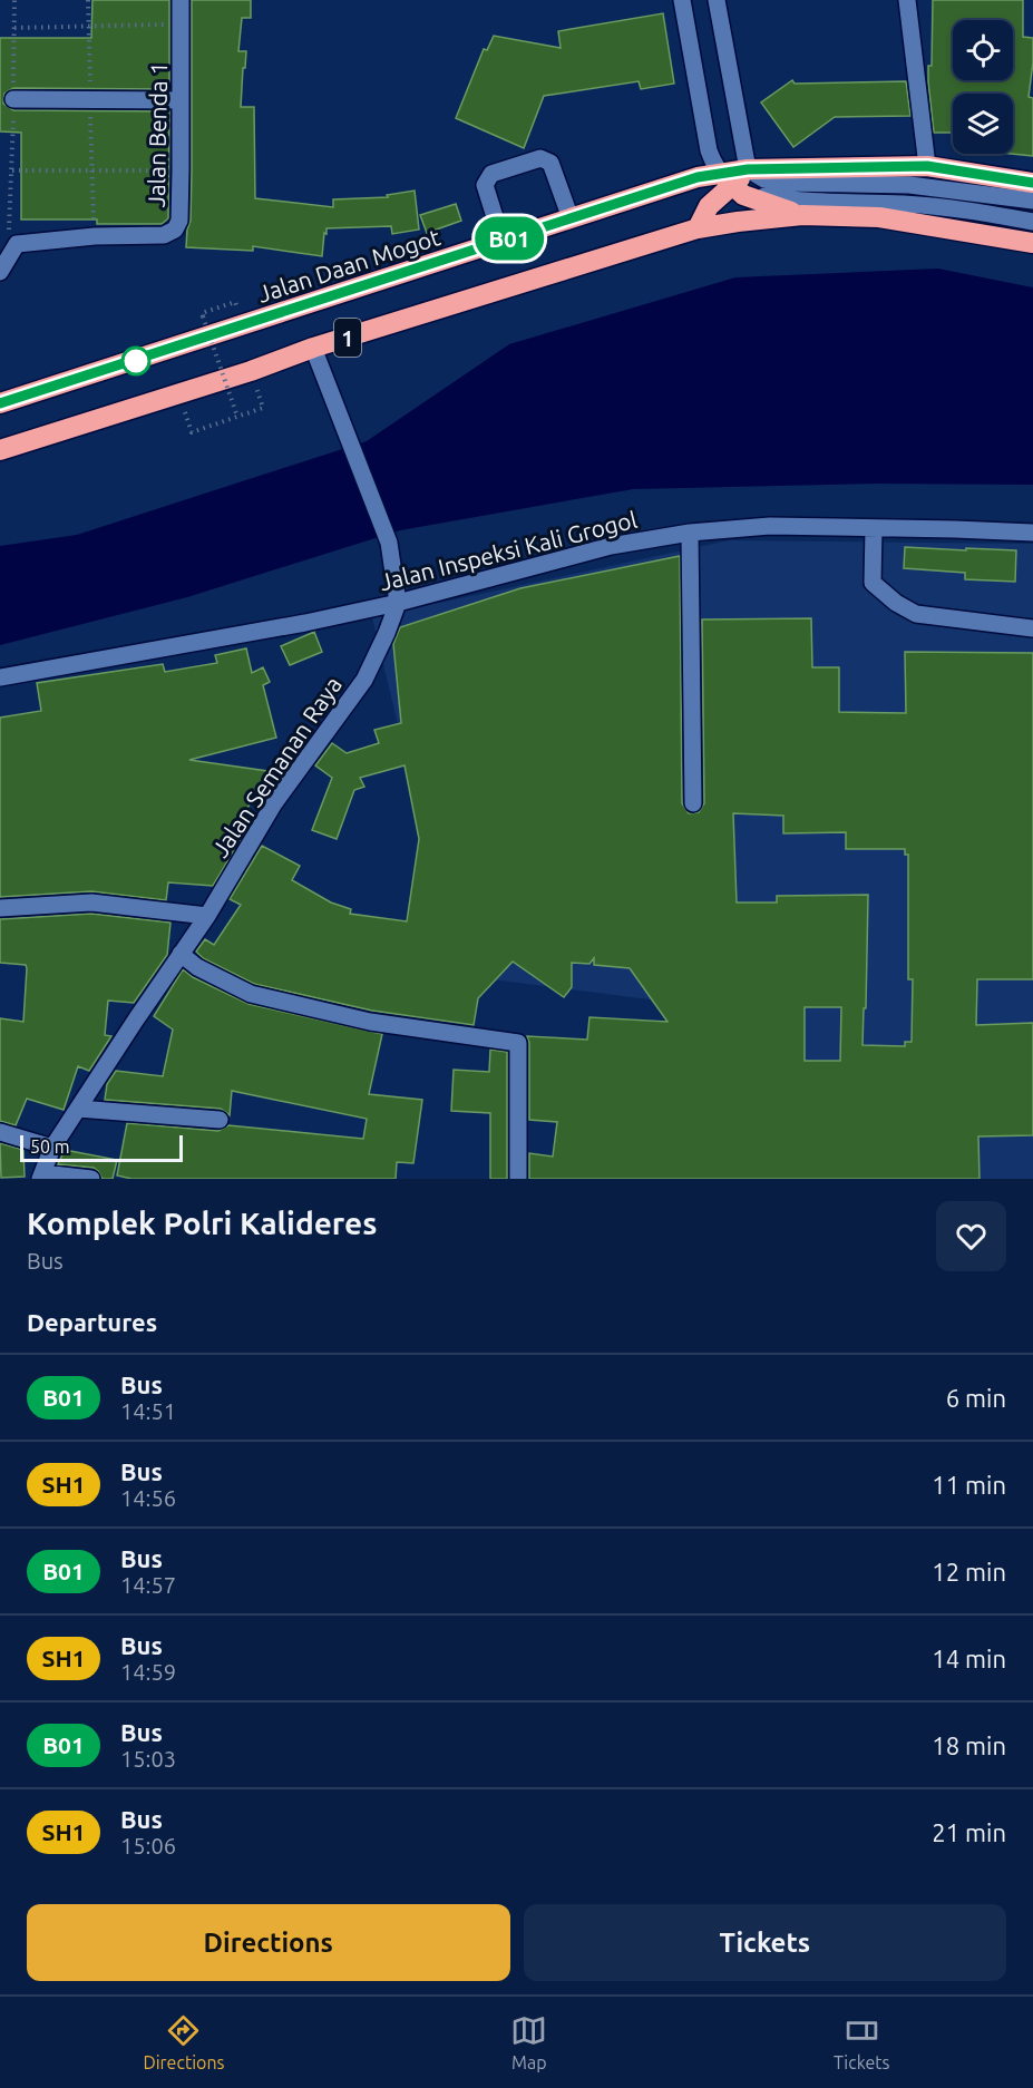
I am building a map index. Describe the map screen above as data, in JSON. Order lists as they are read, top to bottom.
{
  "streets": {
    "highway": ["Jalan Daan Mogot", "1"],
    "street": ["Jalan Benda 1", "Jalan Inspeksi Kali Grogol", "Jalan Semanan Raya"]
  },
  "crossings": [
    ["1", "Jalan Semanan Raya"],
    ["Jalan Inspeksi Kali Grogol", "Jalan Semanan Raya"]
  ],
  "lines": ["bus line B01"],
  "scale_bar": "50 m",
  "page": {
    "on_map": "B01",
    "scale": "50 m",
    "heading": [
      ["Komplek Polri Kalideres", "Bus"],
      "Departures"
    ],
    "list": [
      {
        "mark": "B01",
        "name": "Bus",
        "note": "14:51",
        "value": "6 min"
      },
      {
        "mark": "SH1",
        "name": "Bus",
        "note": "14:56",
        "value": "11 min"
      },
      {
        "mark": "B01",
        "name": "Bus",
        "note": "14:57",
        "value": "12 min"
      },
      {
        "mark": "SH1",
        "name": "Bus",
        "note": "14:59",
        "value": "14 min"
      },
      {
        "mark": "B01",
        "name": "Bus",
        "note": "15:03",
        "value": "18 min"
      },
      {
        "mark": "SH1",
        "name": "Bus",
        "note": "15:06",
        "value": "21 min"
      }
    ],
    "buttons": ["Directions", "Tickets"],
    "tabs": ["Directions", "Map", "Tickets"]
  }
}
